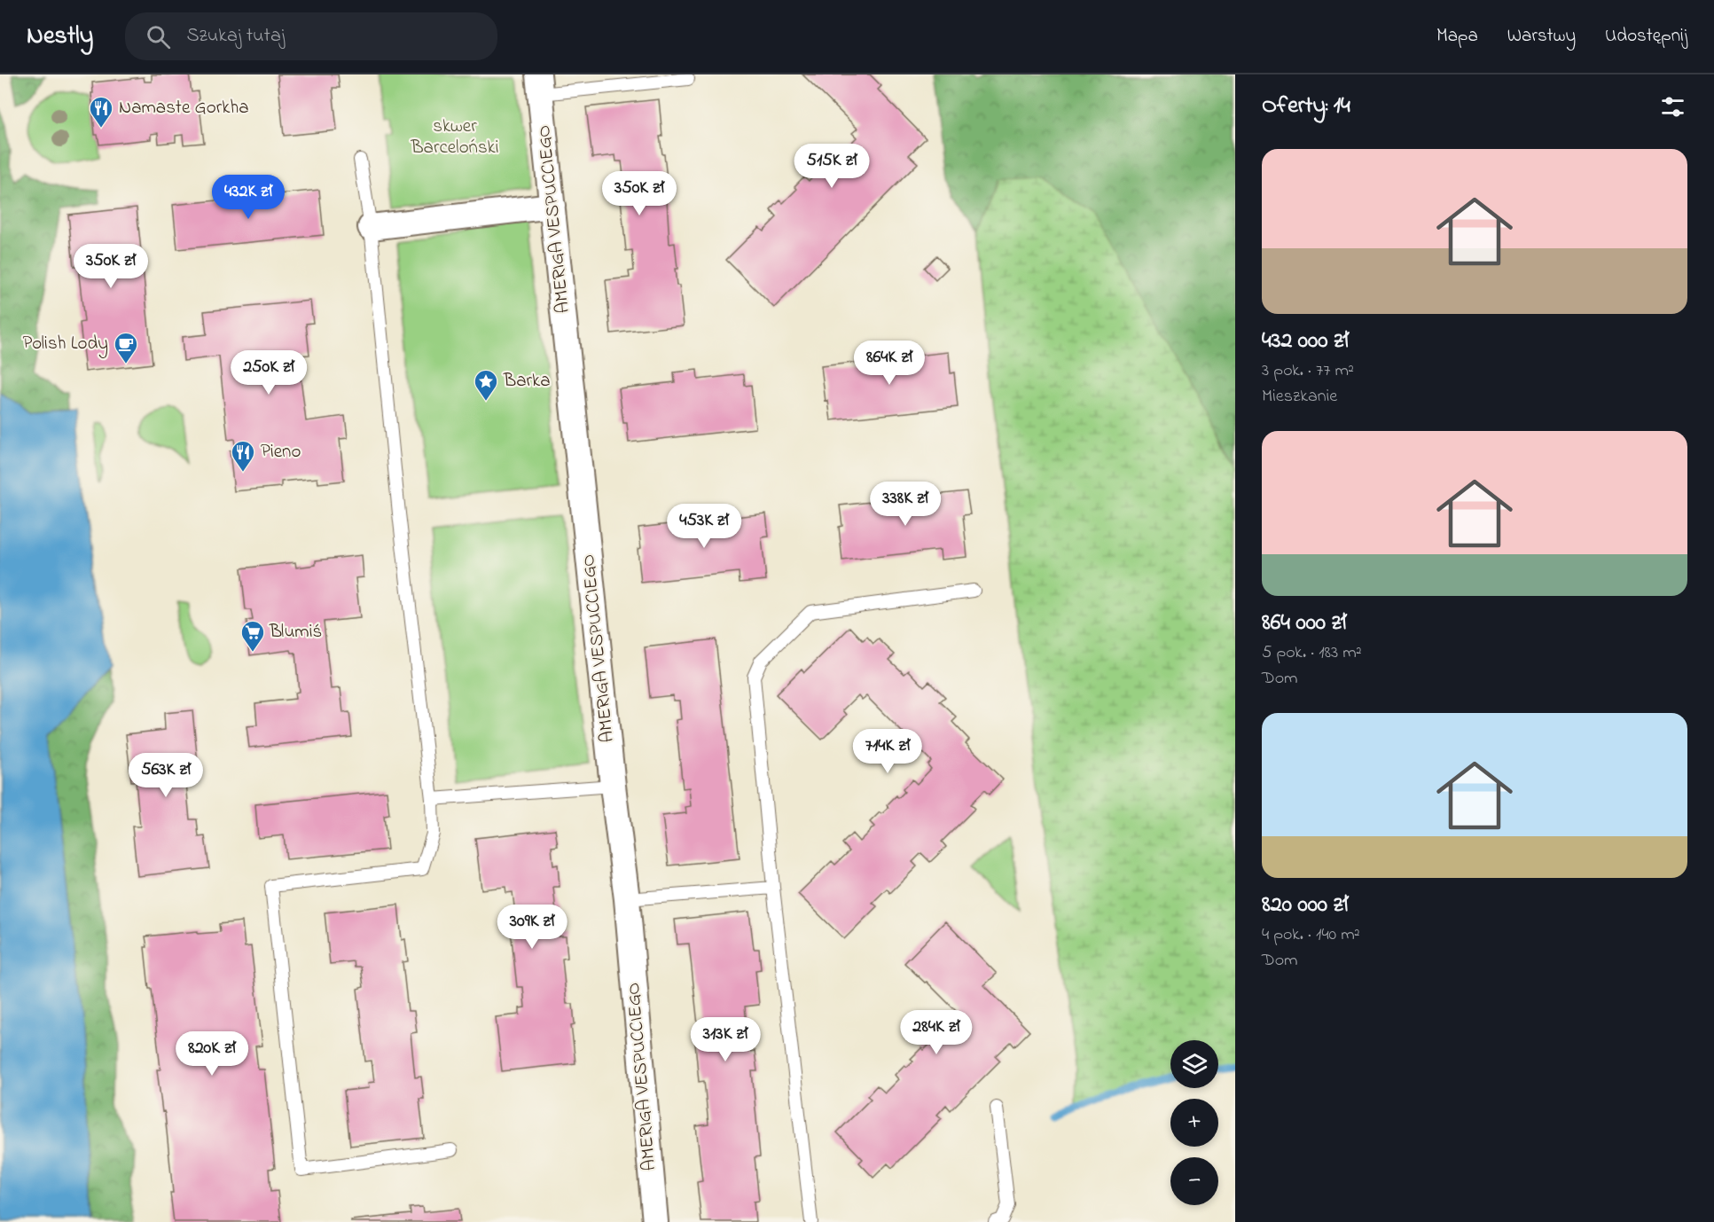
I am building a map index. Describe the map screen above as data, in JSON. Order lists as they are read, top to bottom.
{
  "streets": {
    "street": ["AMERIGA VESPUCCIEGO"]
  },
  "parks": ["skwer Barceloński"],
  "places": {
    "restaurant": ["Namaste Gorkha", "Pieno"],
    "cafe": ["Polish Lody"],
    "place": ["Barka"],
    "supermarket": ["Blumiś"]
  },
  "page": {
    "header": "Nestly",
    "search": "Szukaj tutaj",
    "nav": ["Mapa", "Warstwy", "Udostępnij"],
    "heading": "Oferty: 14",
    "list": [
      {
        "name": "432 000 zł",
        "note": "3 pok. · 77 m² · Mieszkanie"
      },
      {
        "name": "864 000 zł",
        "note": "5 pok. · 183 m² · Dom"
      },
      {
        "name": "820 000 zł",
        "note": "4 pok. · 140 m² · Dom"
      }
    ],
    "price": [
      "515K zł",
      "350K zł",
      "432K zł",
      "350K zł",
      "864K zł",
      "250K zł",
      "338K zł",
      "453K zł",
      "714K zł",
      "563K zł",
      "309K zł",
      "284K zł",
      "313K zł",
      "820K zł"
    ],
    "map_buttons": ["+", "−"]
  }
}
